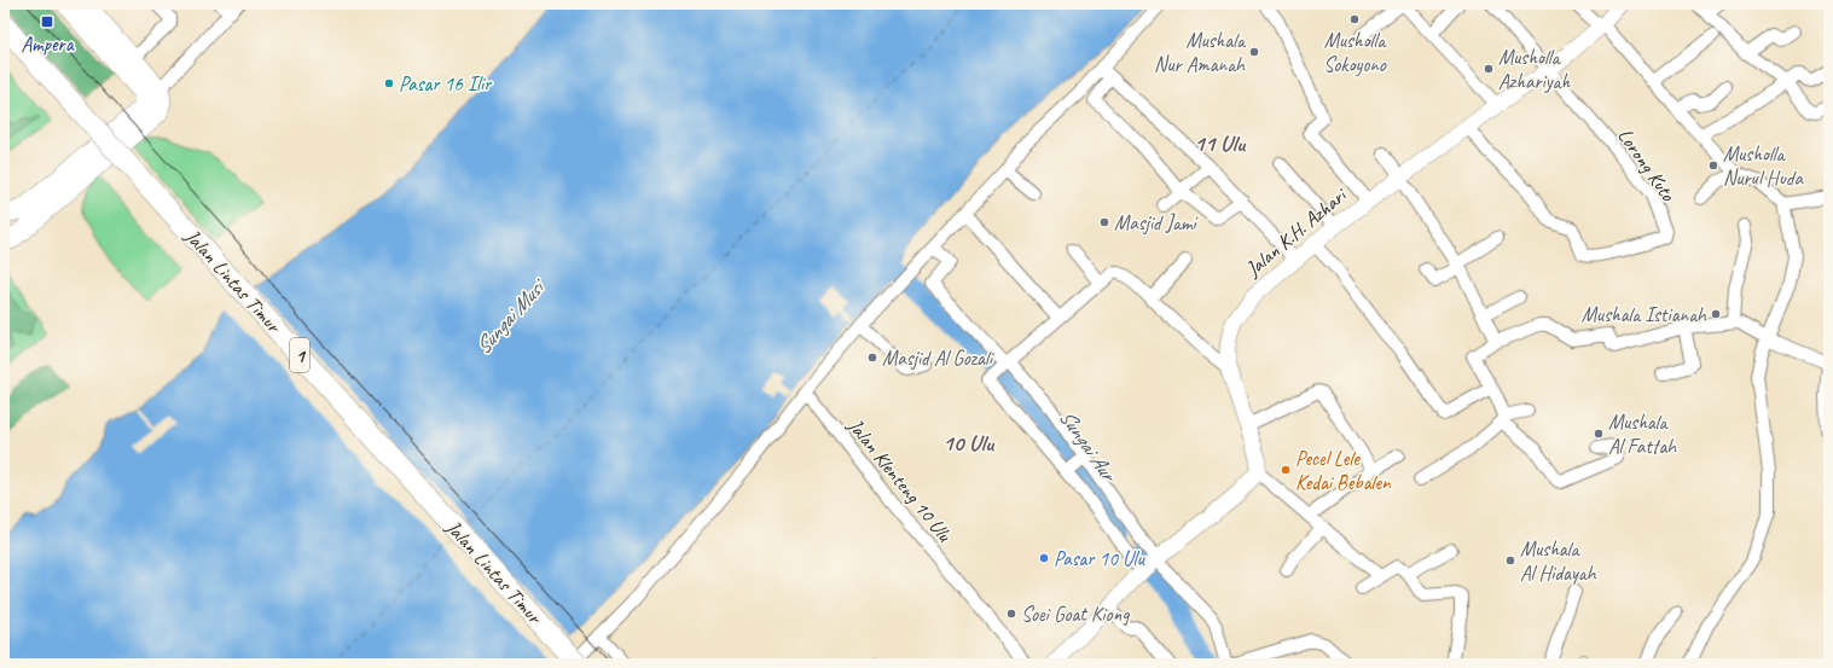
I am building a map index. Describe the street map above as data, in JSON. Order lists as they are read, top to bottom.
{
  "streets": {
    "highway": ["Jalan Lintas Timur", "1"],
    "street": ["Lorong Kuto", "Jalan K.H. Azhari", "Jalan Klenteng 10 Ulu"]
  },
  "crossings": [
    ["Lorong Kuto", "Jalan K.H. Azhari"]
  ],
  "districts": ["11 Ulu", "10 Ulu"],
  "water": ["Sungai Musi", "Sungai Aur"],
  "places": {
    "other": [
      "Musholla Sokoyono",
      "Mushala Nur Amanah",
      "Musholla Azhariyah",
      "Pasar 16 Ilir",
      "Musholla Nurul Huda",
      "Masjid Jami",
      "Mushala Istianah",
      "Masjid Al Gozali",
      "Mushala Al Fattah",
      "Pecel Lele Kedai Bebalen",
      "Pasar 10 Ulu",
      "Mushala Al Hidayah",
      "Soei Goat Kiong"
    ],
    "transit": ["Ampera"]
  }
}
